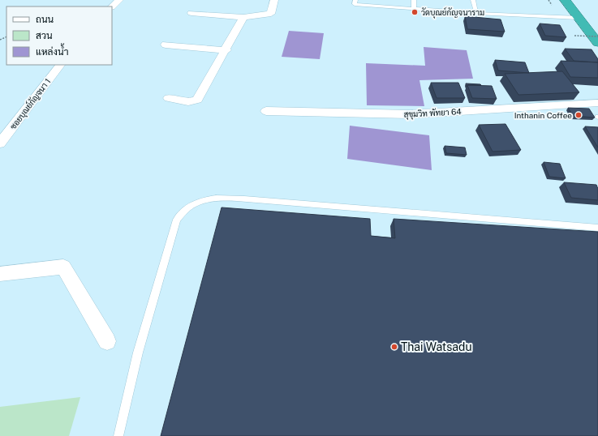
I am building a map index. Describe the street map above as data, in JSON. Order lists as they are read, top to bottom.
{
  "streets": {
    "street": ["ซอยบุณย์กัญจนา 1", "สุขุมวิท พัทยา 64"]
  },
  "places": ["วัดบุณย์กัญจนาราม", "Inthanin Coffee", "Thai Watsadu"],
  "legend": ["ถนน", "สวน", "แหล่งน้ำ"]
}
